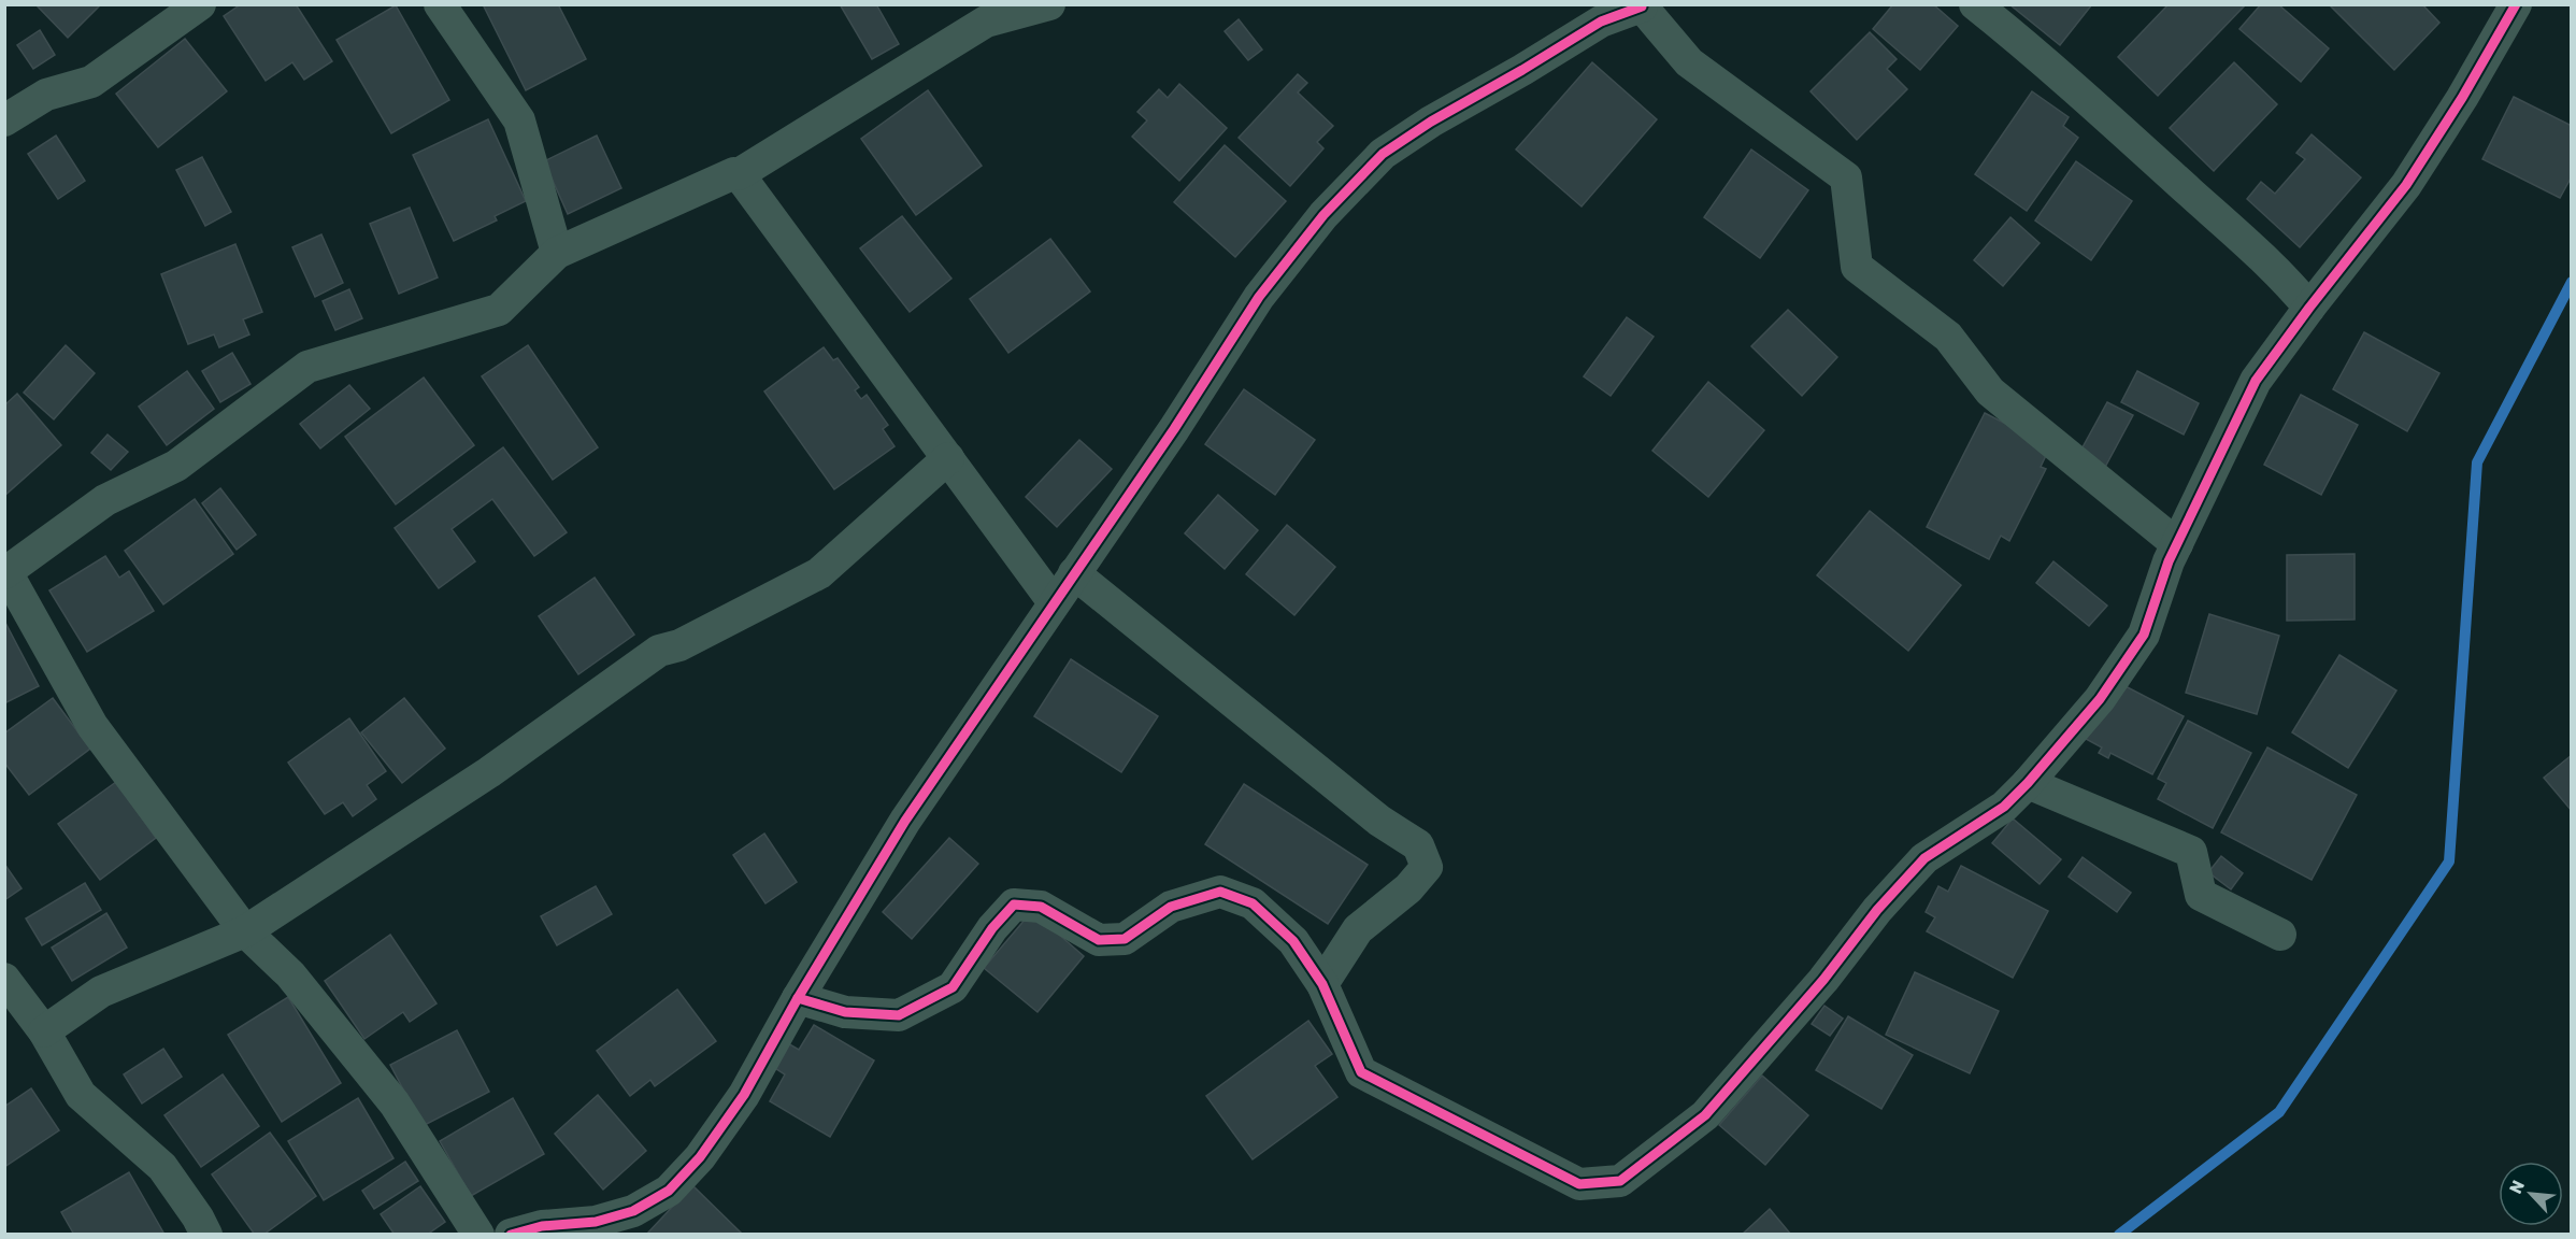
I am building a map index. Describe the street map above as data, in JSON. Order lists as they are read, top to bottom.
{
  "north": "top left"
}
